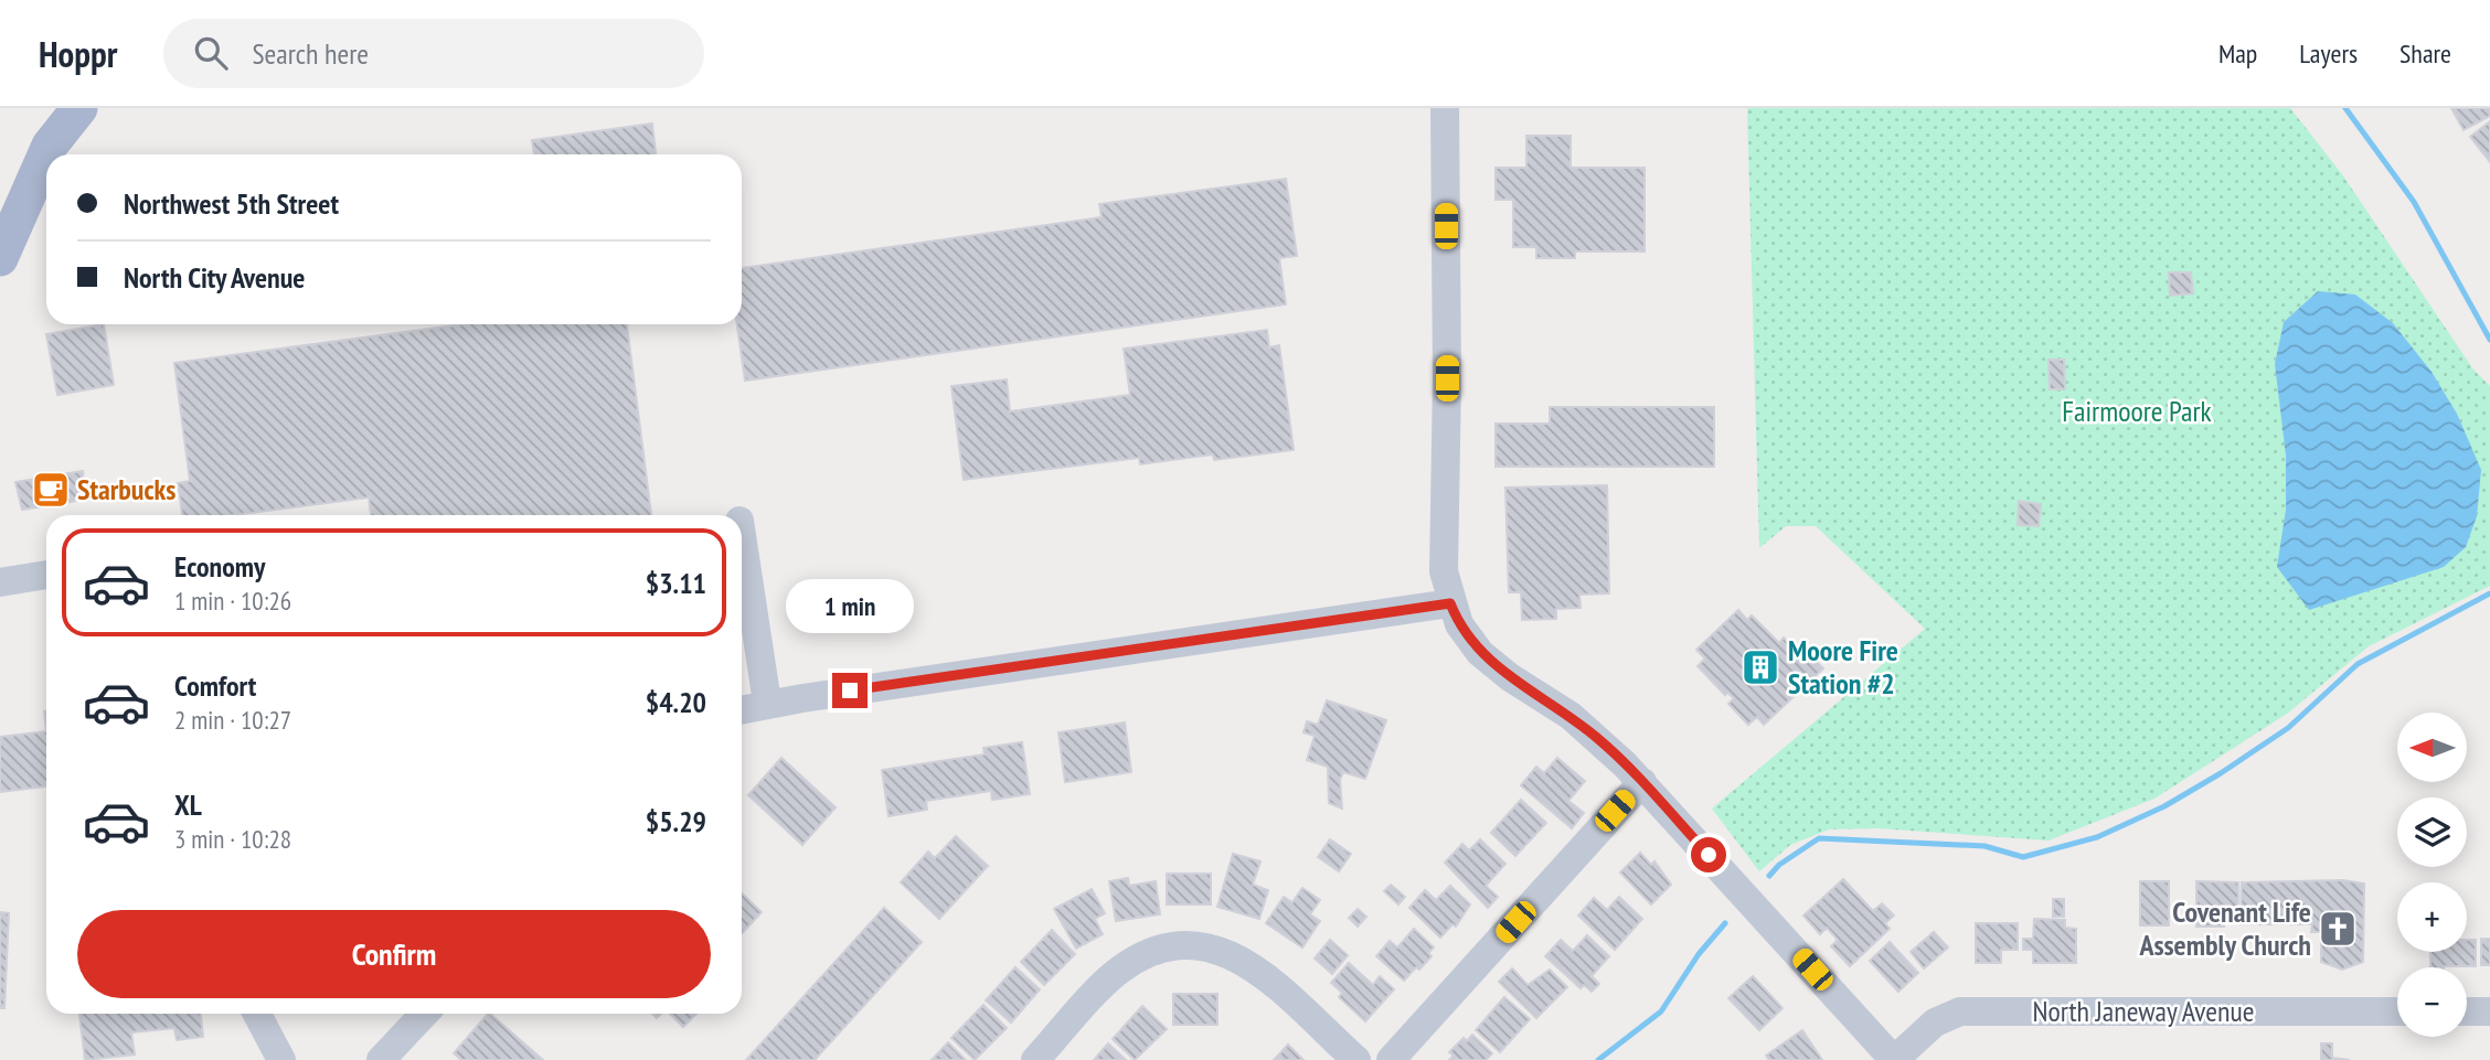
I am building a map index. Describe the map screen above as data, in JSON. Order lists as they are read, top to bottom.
{
  "streets": {
    "street": ["North Janeway Avenue"]
  },
  "parks": ["Fairmoore Park"],
  "places": {
    "cafe": ["Starbucks"],
    "building": ["Moore Fire Station #2"],
    "church": ["Covenant Life Assembly Church"]
  },
  "north": "left",
  "page": {
    "header": "Hoppr",
    "search": "Search here",
    "nav": ["Map", "Layers", "Share"],
    "banner": ["Northwest 5th Street", "North City Avenue"],
    "list": [
      {
        "name": "Economy",
        "note": "1 min · 10:26",
        "value": "$3.11"
      },
      {
        "name": "Comfort",
        "note": "2 min · 10:27",
        "value": "$4.20"
      },
      {
        "name": "XL",
        "note": "3 min · 10:28",
        "value": "$5.29"
      }
    ],
    "bubble": "1 min",
    "map_buttons": ["+", "−"],
    "buttons": "Confirm"
  }
}
